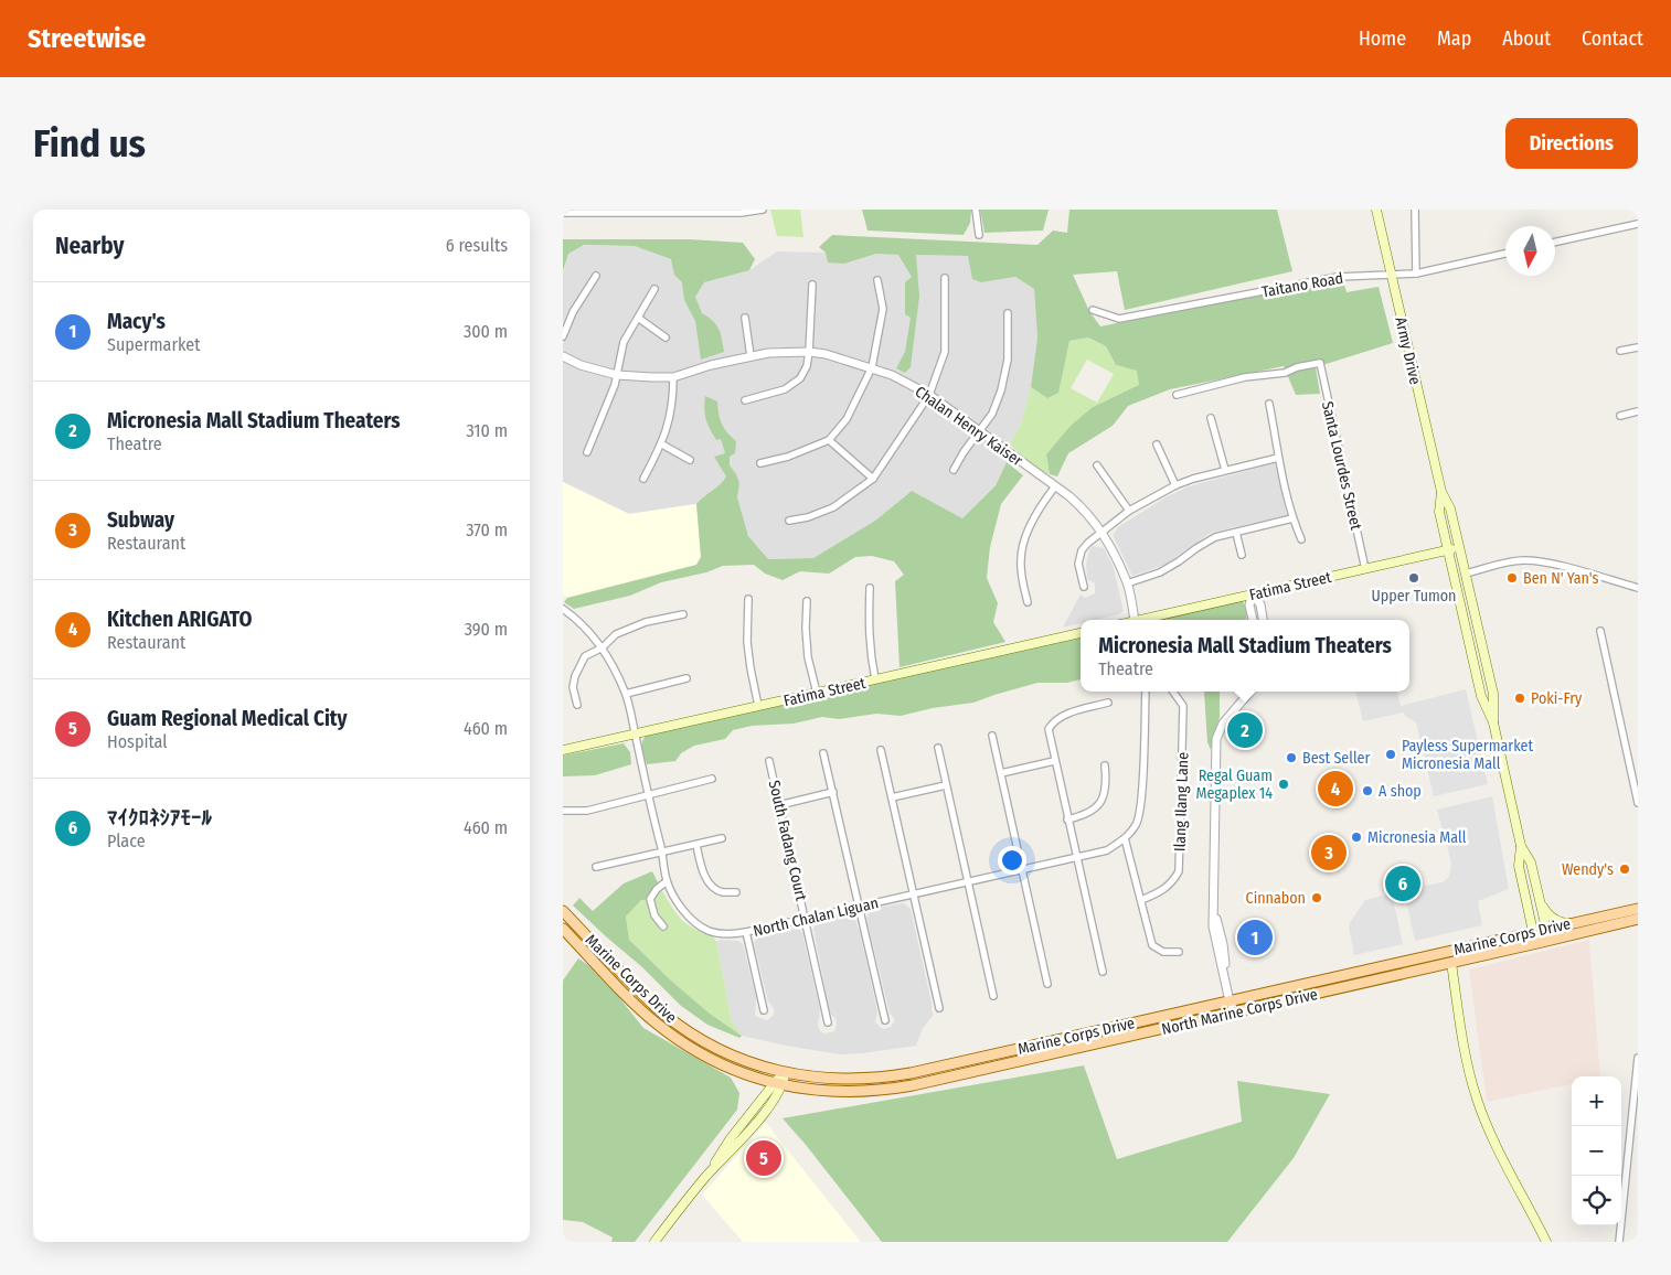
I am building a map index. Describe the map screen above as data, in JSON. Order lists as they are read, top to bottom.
{
  "streets": {
    "main road": [
      "Army Drive",
      "Fatima Street",
      "Marine Corps Drive",
      "North Marine Corps Drive"
    ],
    "street": [
      "Taitano Road",
      "Chalan Henry Kaiser",
      "Santa Lourdes Street",
      "Ilang Ilang Lane",
      "South Fadang Court",
      "North Chalan Liguan"
    ]
  },
  "crossings": [
    ["Taitano Road", "Army Drive"],
    ["Army Drive", "Fatima Street"],
    ["Army Drive", "Marine Corps Drive"],
    ["Army Drive", "North Marine Corps Drive"],
    ["Santa Lourdes Street", "Fatima Street"],
    ["Fatima Street", "North Chalan Liguan"],
    ["South Fadang Court", "North Chalan Liguan"]
  ],
  "places": [
    "Upper Tumon",
    "Ben N' Yan's",
    "Poki-Fry",
    "Payless Supermarket Micronesia Mall",
    "Best Seller",
    "Regal Guam Megaplex 14",
    "A shop",
    "Micronesia Mall",
    "Wendy's",
    "Cinnabon"
  ],
  "north": "bottom",
  "page": {
    "header": "Streetwise",
    "nav": [
      "Home",
      "Map",
      "About",
      "Contact"
    ],
    "buttons": "Directions",
    "title": "Find us",
    "heading": ["Nearby", "6 results"],
    "list": [
      {
        "mark": "1",
        "name": "Macy's",
        "note": "Supermarket",
        "value": "300 m"
      },
      {
        "mark": "2",
        "name": "Micronesia Mall Stadium Theaters",
        "note": "Theatre",
        "value": "310 m"
      },
      {
        "mark": "3",
        "name": "Subway",
        "note": "Restaurant",
        "value": "370 m"
      },
      {
        "mark": "4",
        "name": "Kitchen ARIGATO",
        "note": "Restaurant",
        "value": "390 m"
      },
      {
        "mark": "5",
        "name": "Guam Regional Medical City",
        "note": "Hospital",
        "value": "460 m"
      },
      {
        "mark": "6",
        "name": "ﾏｲｸﾛﾈｼｱﾓｰﾙ",
        "note": "Place",
        "value": "460 m"
      }
    ],
    "popup": ["Micronesia Mall Stadium Theaters", "Theatre"],
    "pins": [
      "2",
      "4",
      "3",
      "6",
      "1",
      "5"
    ],
    "map_buttons": ["+", "−"]
  }
}
